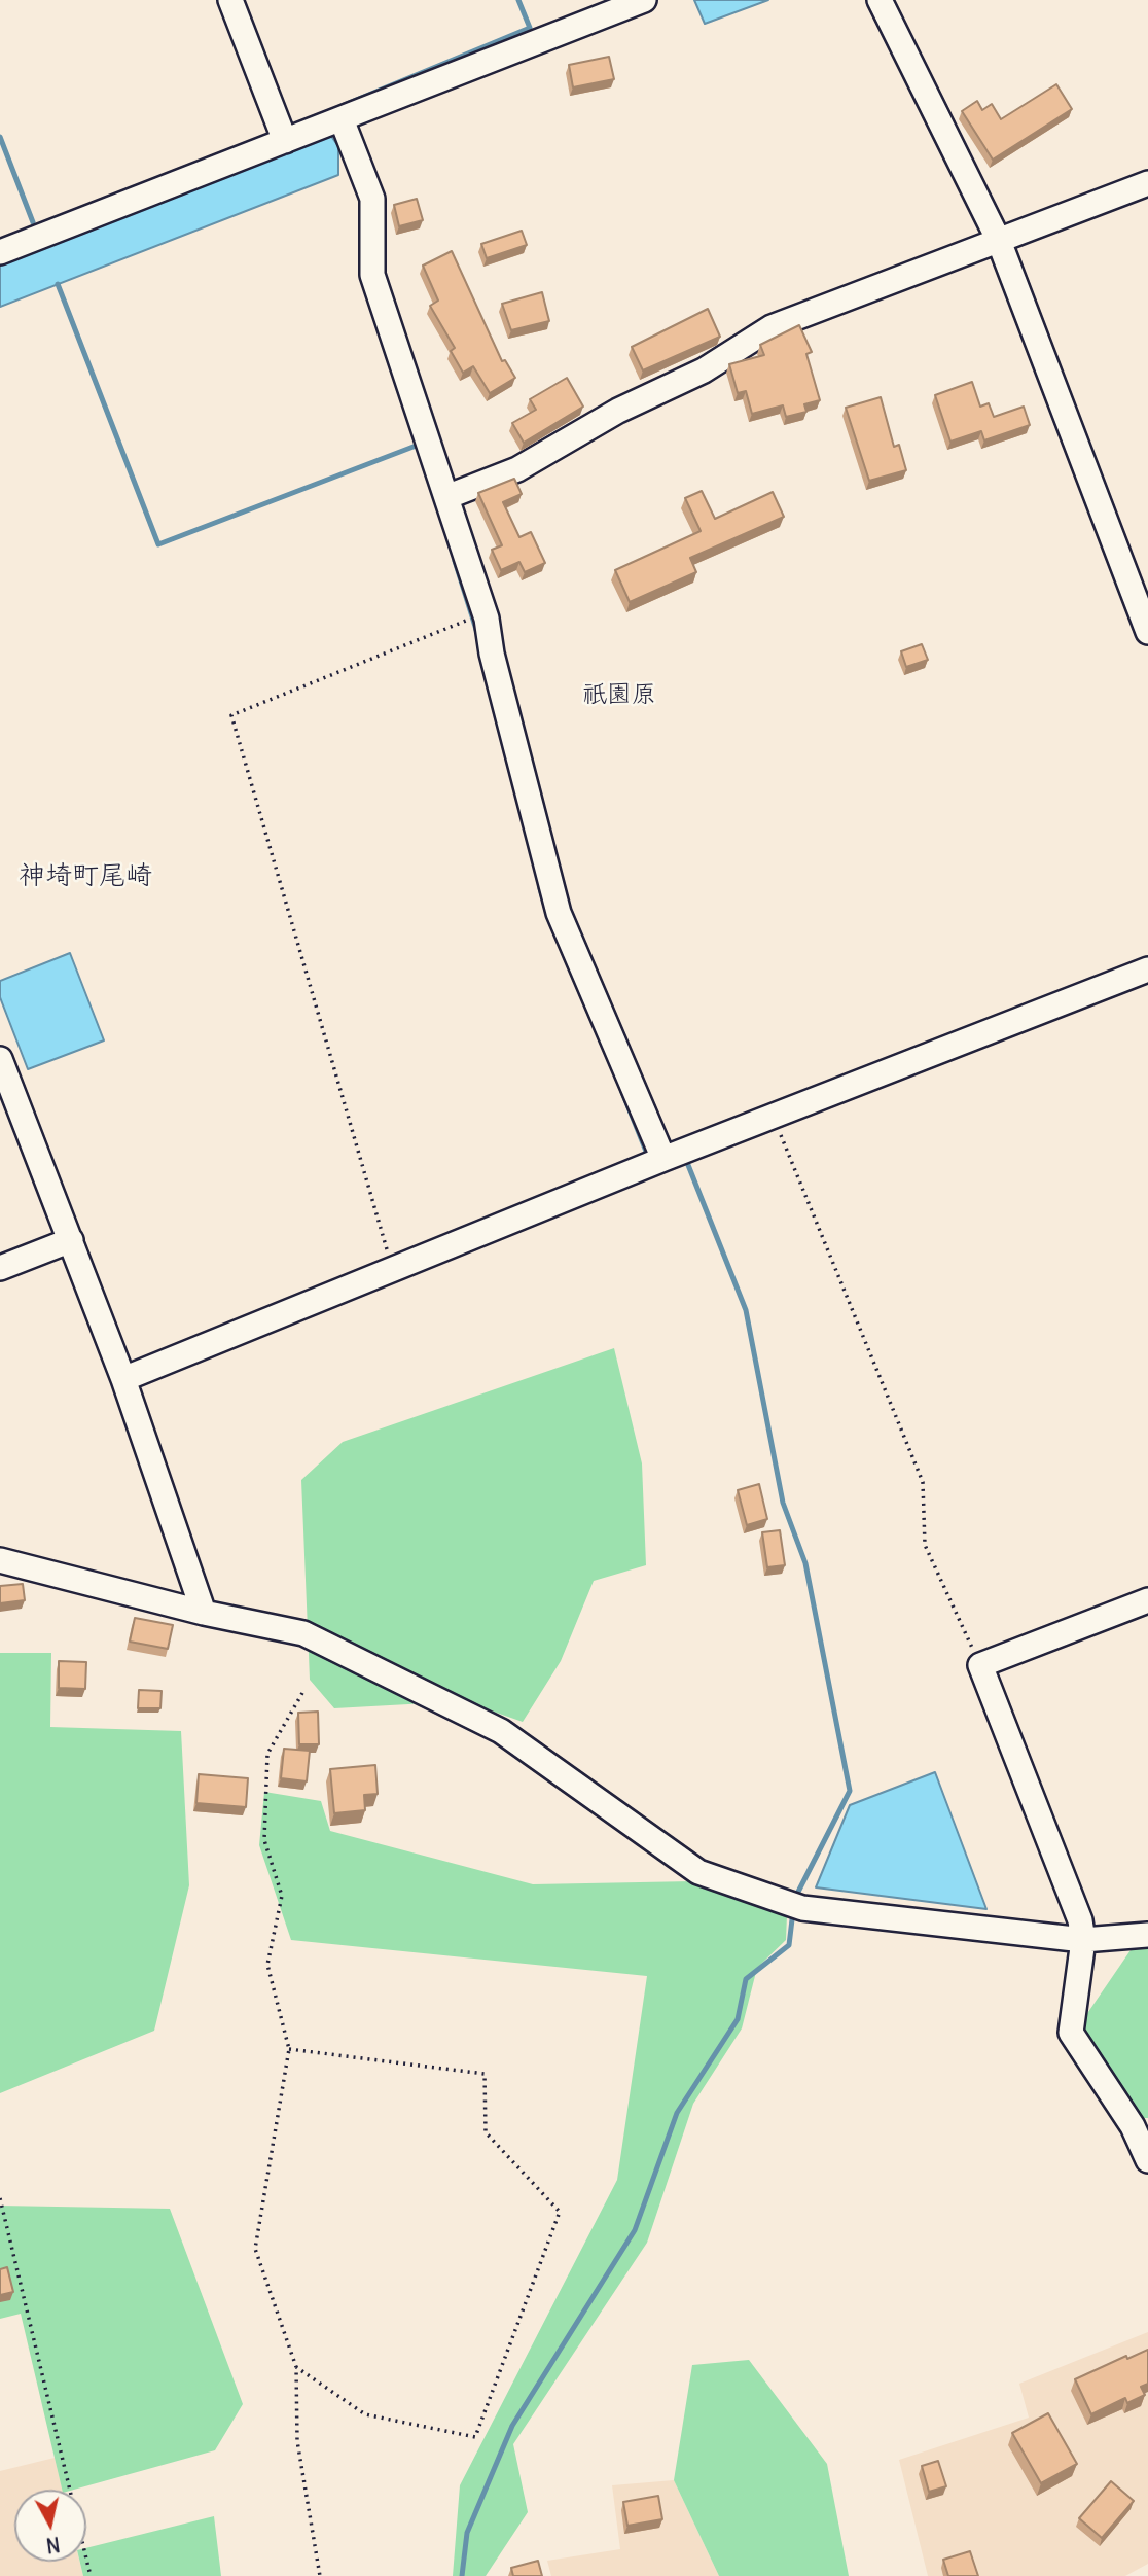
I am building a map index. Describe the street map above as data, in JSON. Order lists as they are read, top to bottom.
{
  "districts": ["祇園原", "神埼町尾崎"],
  "north": "bottom"
}
